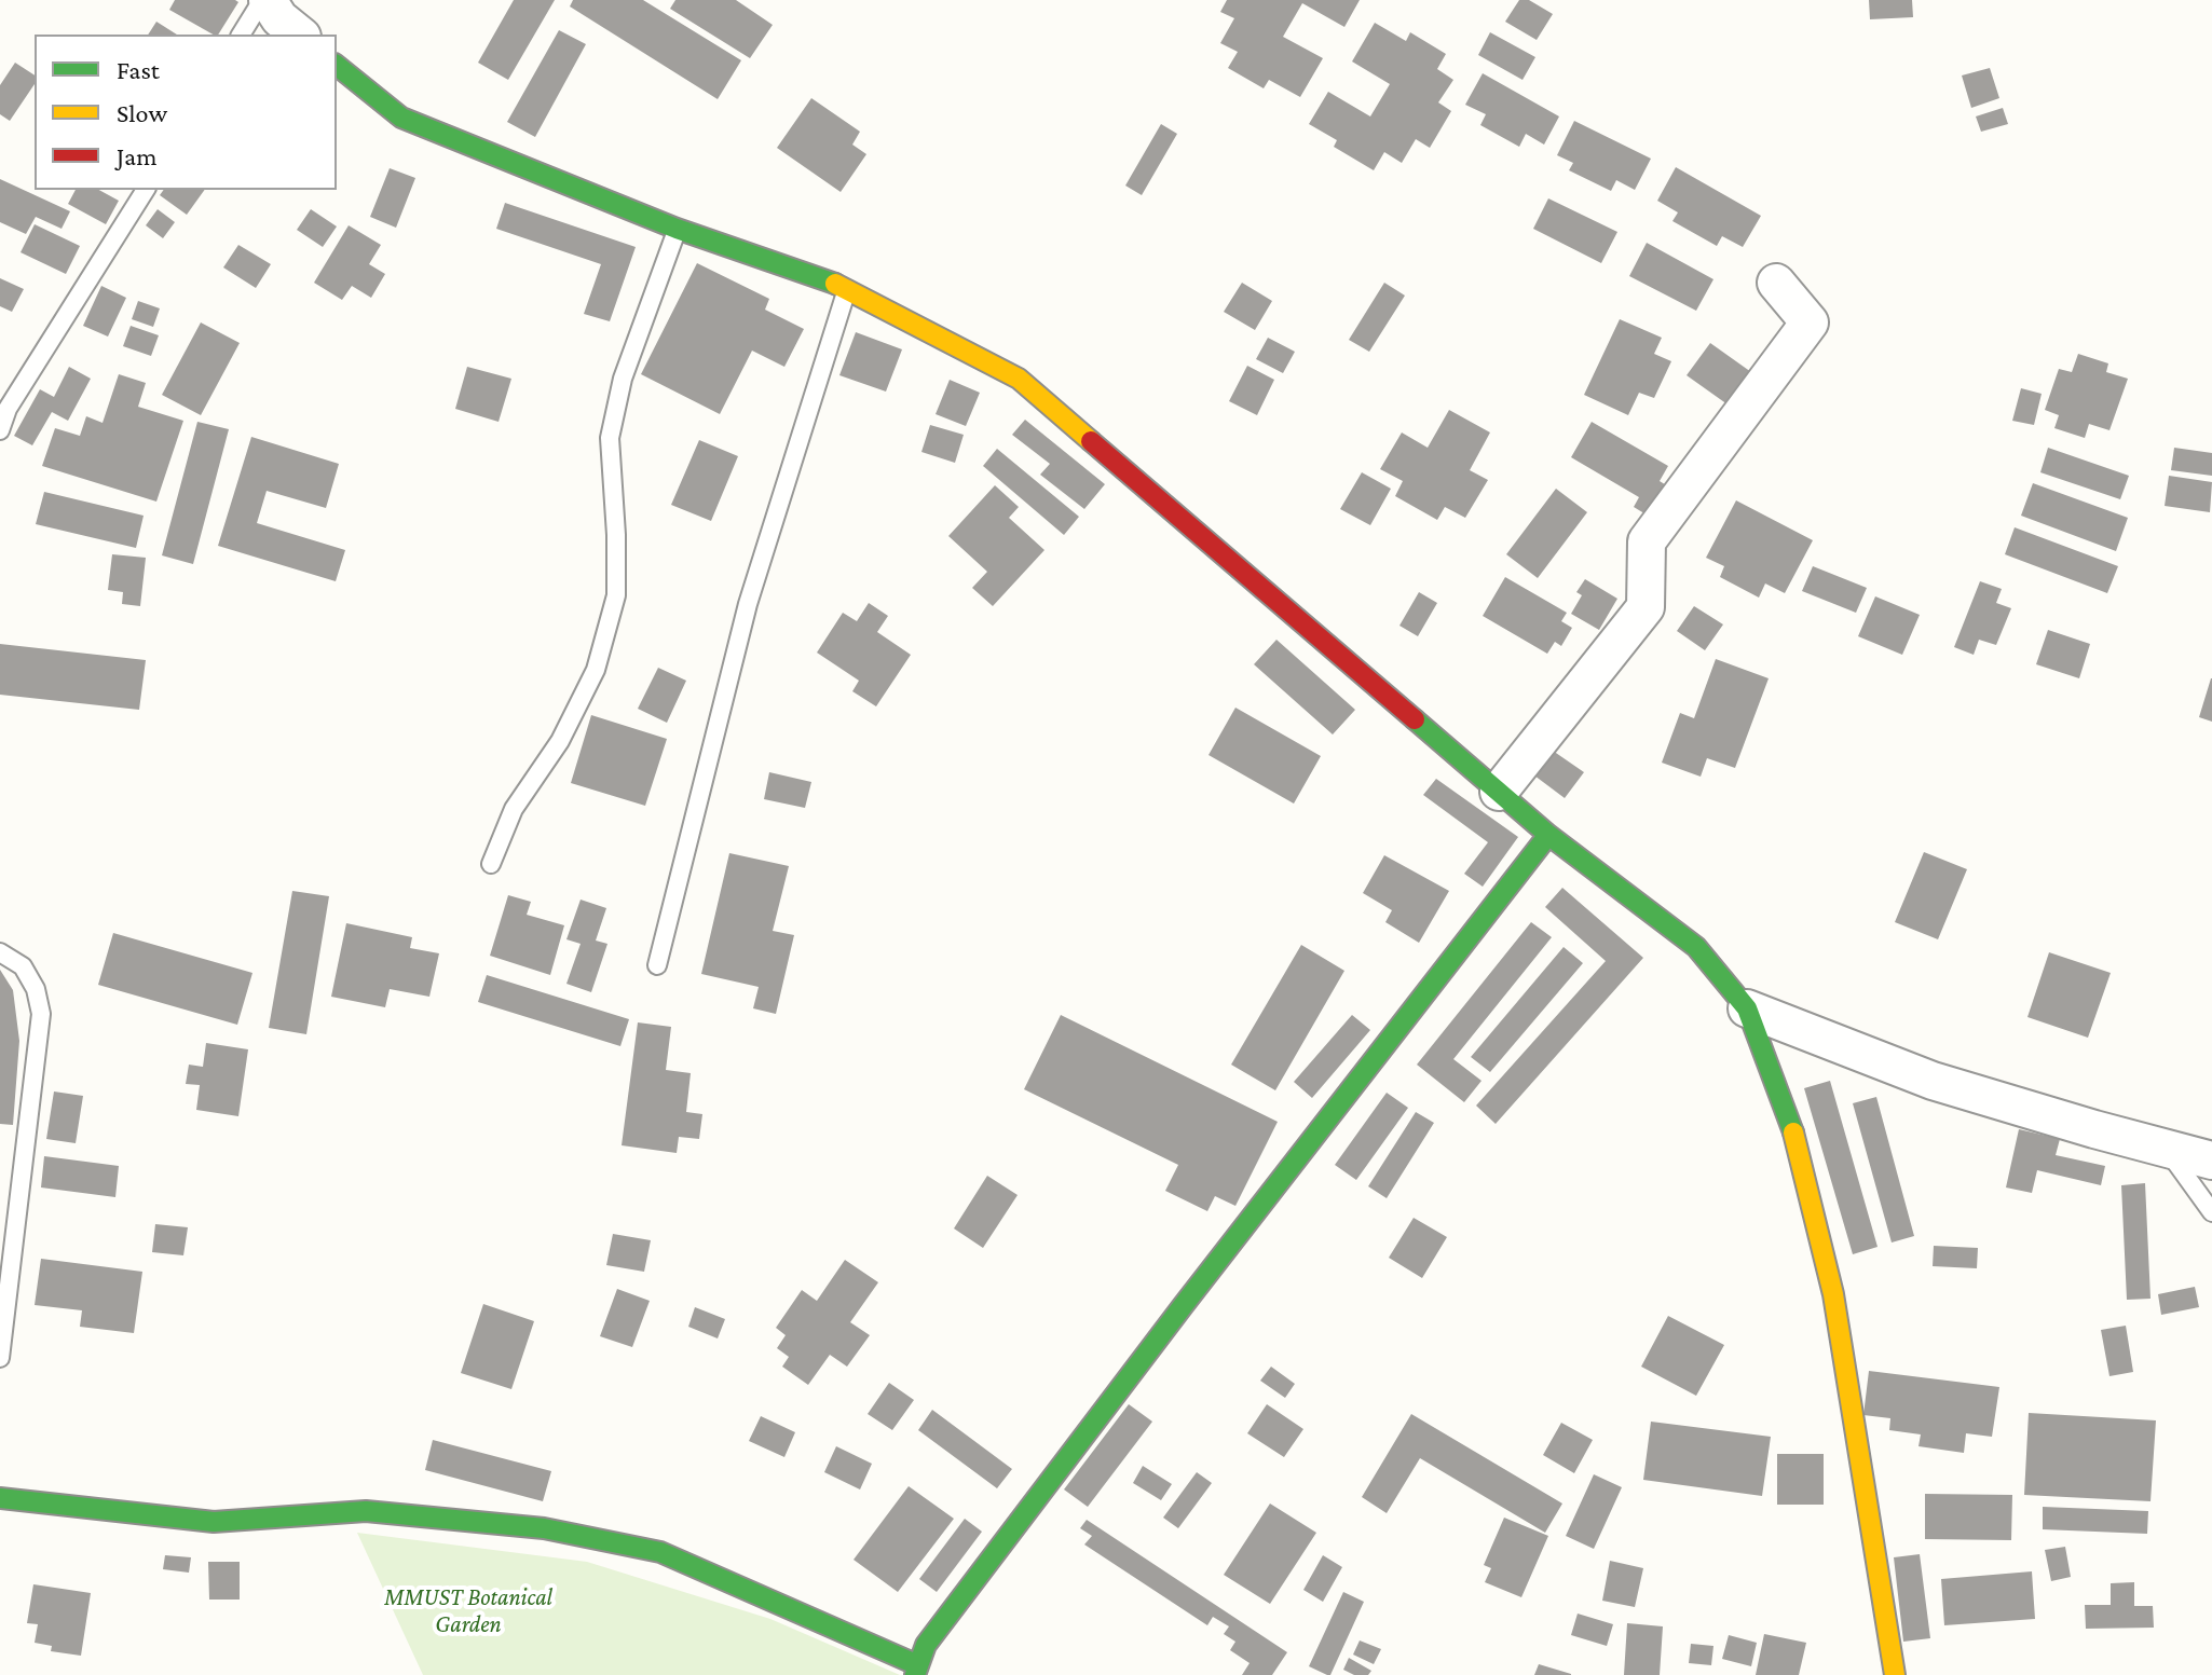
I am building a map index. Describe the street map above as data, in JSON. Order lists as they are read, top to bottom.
{
  "parks": ["MMUST Botanical Garden"],
  "legend": ["Fast", "Slow", "Jam"]
}
